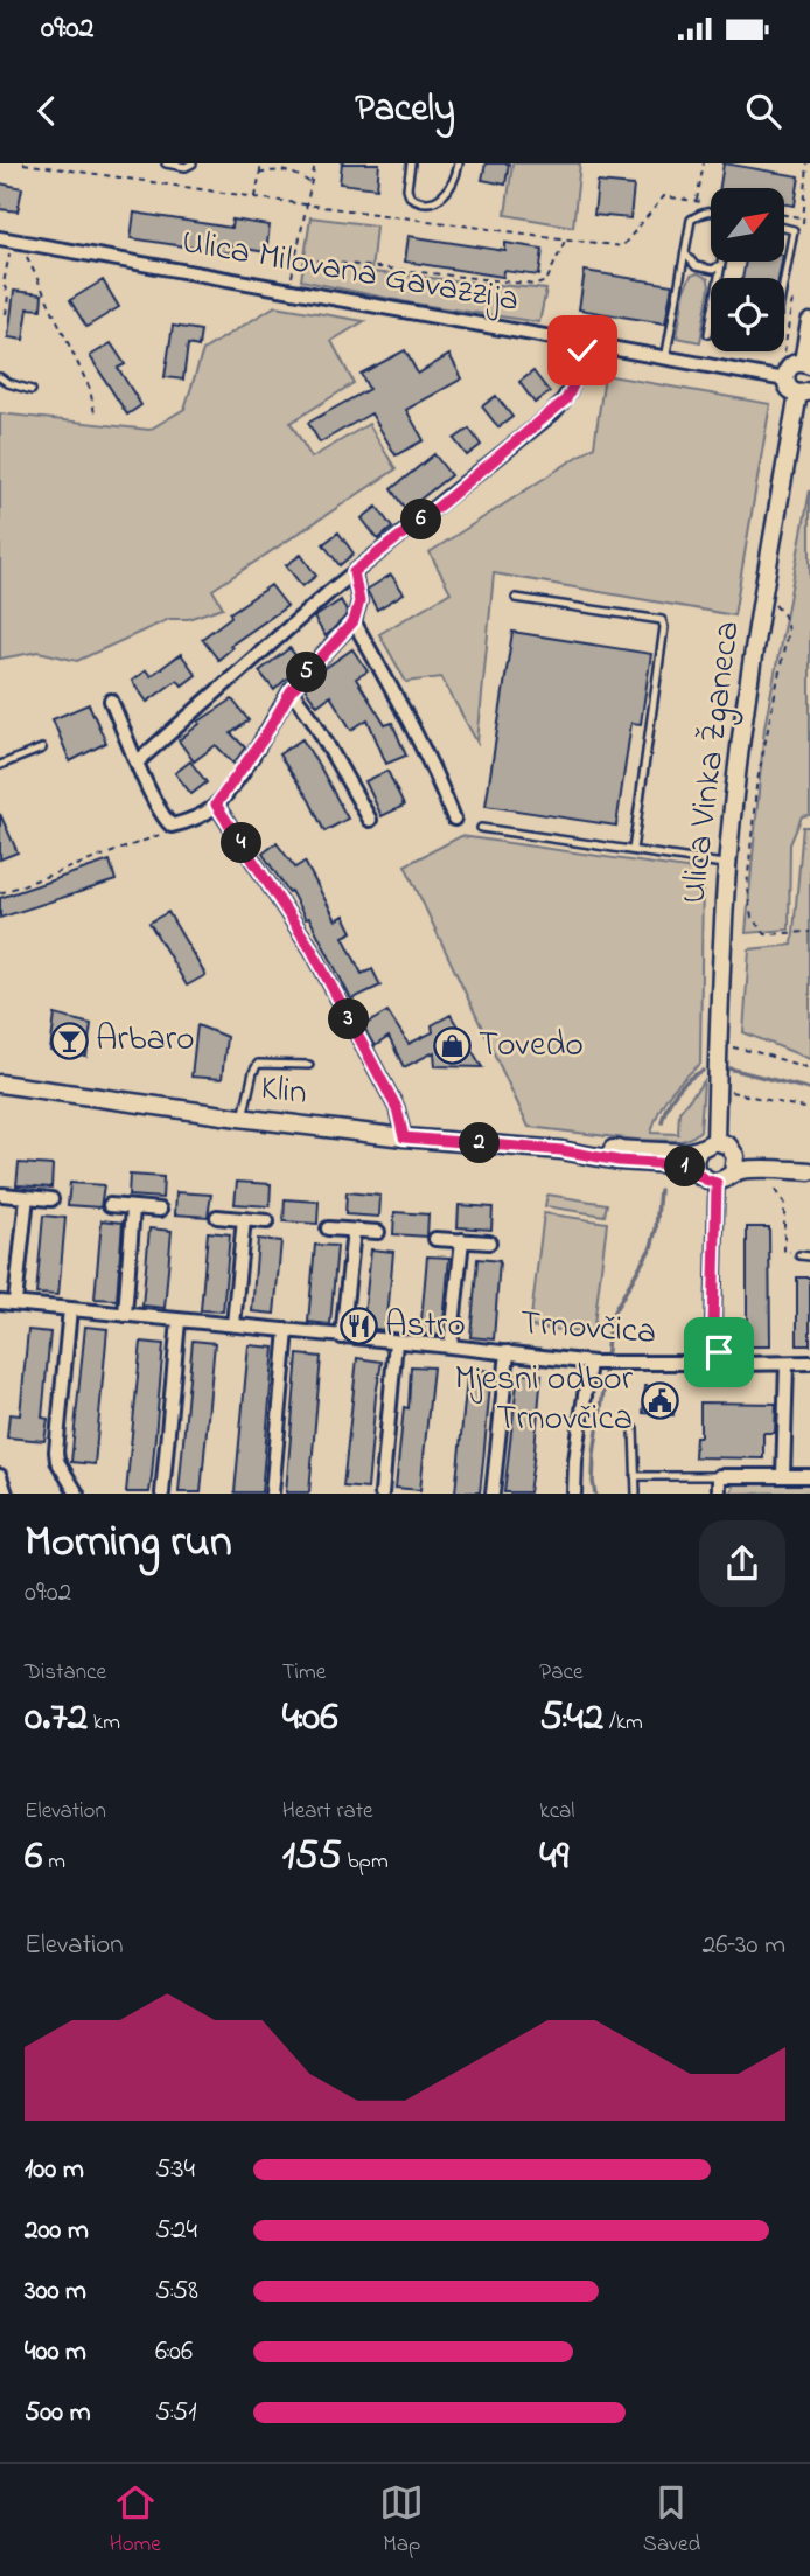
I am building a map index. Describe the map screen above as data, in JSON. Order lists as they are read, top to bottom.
{
  "streets": {
    "street": [
      "Ulica Milovana Gavazzija",
      "Ulica Vinka Žganeca",
      "Klin",
      "Trnovčica"
    ]
  },
  "crossings": [
    ["Ulica Milovana Gavazzija", "Ulica Vinka Žganeca"],
    ["Ulica Vinka Žganeca", "Klin"]
  ],
  "places": {
    "bar": ["Arbaro"],
    "shop": ["Tovedo"],
    "restaurant": ["Astro"],
    "public building": ["Mjesni odbor Trnovčica"]
  },
  "north": "top right",
  "page": {
    "status": "09:02",
    "header": "Pacely",
    "pins": [
      "6",
      "5",
      "4",
      "3",
      "2",
      "1"
    ],
    "heading": ["Morning run", "09:02"],
    "stats": [
      ["Distance", "0.72 km"],
      ["Time", "4:06"],
      ["Pace", "5:42 /km"],
      ["Elevation", "6 m"],
      ["Heart rate", "155 bpm"],
      ["kcal", "49"]
    ],
    "chart": ["Elevation", "26–30 m"],
    "list": [
      {
        "name": "100 m",
        "note": "5:34"
      },
      {
        "name": "200 m",
        "note": "5:24"
      },
      {
        "name": "300 m",
        "note": "5:58"
      },
      {
        "name": "400 m",
        "note": "6:06"
      },
      {
        "name": "500 m",
        "note": "5:51"
      }
    ],
    "tabs": ["Home", "Map", "Saved"]
  }
}
